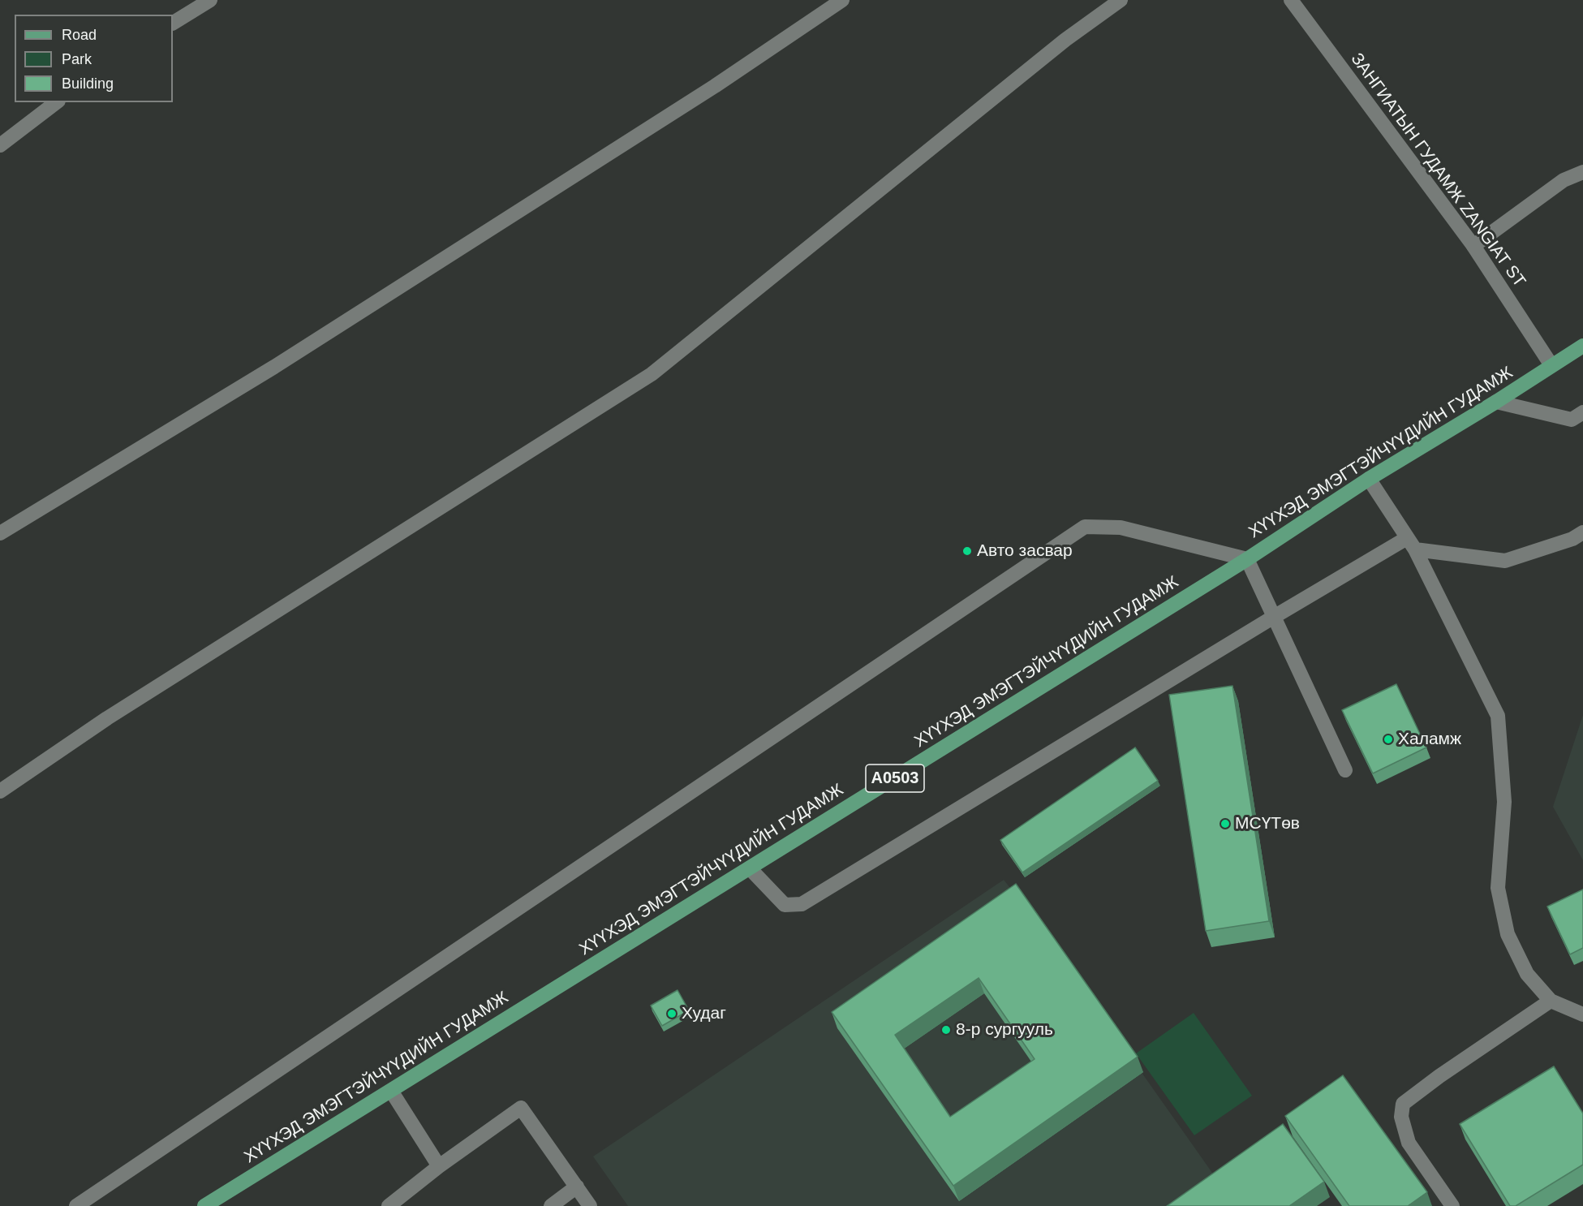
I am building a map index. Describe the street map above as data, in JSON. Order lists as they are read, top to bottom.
{
  "streets": {
    "main road": ["ХҮҮХЭД ЭМЭГТЭЙЧҮҮДИЙН ГУДАМЖ", "A0503"],
    "street": ["ЗАНГИАТЫН ГУДАМЖ ZANGIAT ST"]
  },
  "crossings": [
    ["ЗАНГИАТЫН ГУДАМЖ ZANGIAT ST", "ХҮҮХЭД ЭМЭГТЭЙЧҮҮДИЙН ГУДАМЖ"]
  ],
  "places": [
    "Авто засвар",
    "Халамж",
    "МСҮТөв",
    "Худаг",
    "8-р сургууль"
  ],
  "legend": ["Road", "Park", "Building"]
}
